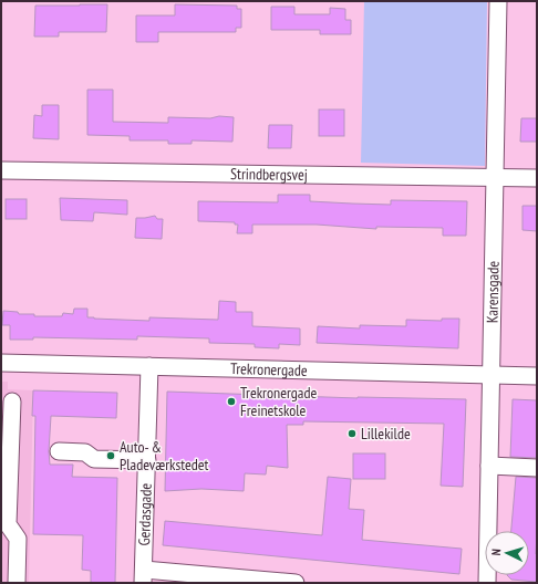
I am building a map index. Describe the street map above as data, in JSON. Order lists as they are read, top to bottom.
{
  "streets": {
    "street": [
      "Strindbergsvej",
      "Karensgade",
      "Trekronergade",
      "Gerdasgade"
    ]
  },
  "crossings": [
    ["Strindbergsvej", "Karensgade"],
    ["Karensgade", "Trekronergade"],
    ["Trekronergade", "Gerdasgade"]
  ],
  "places": ["Trekronergade Freinetskole", "Lillekilde", "Auto- & Pladeværkstedet"],
  "north": "left"
}
